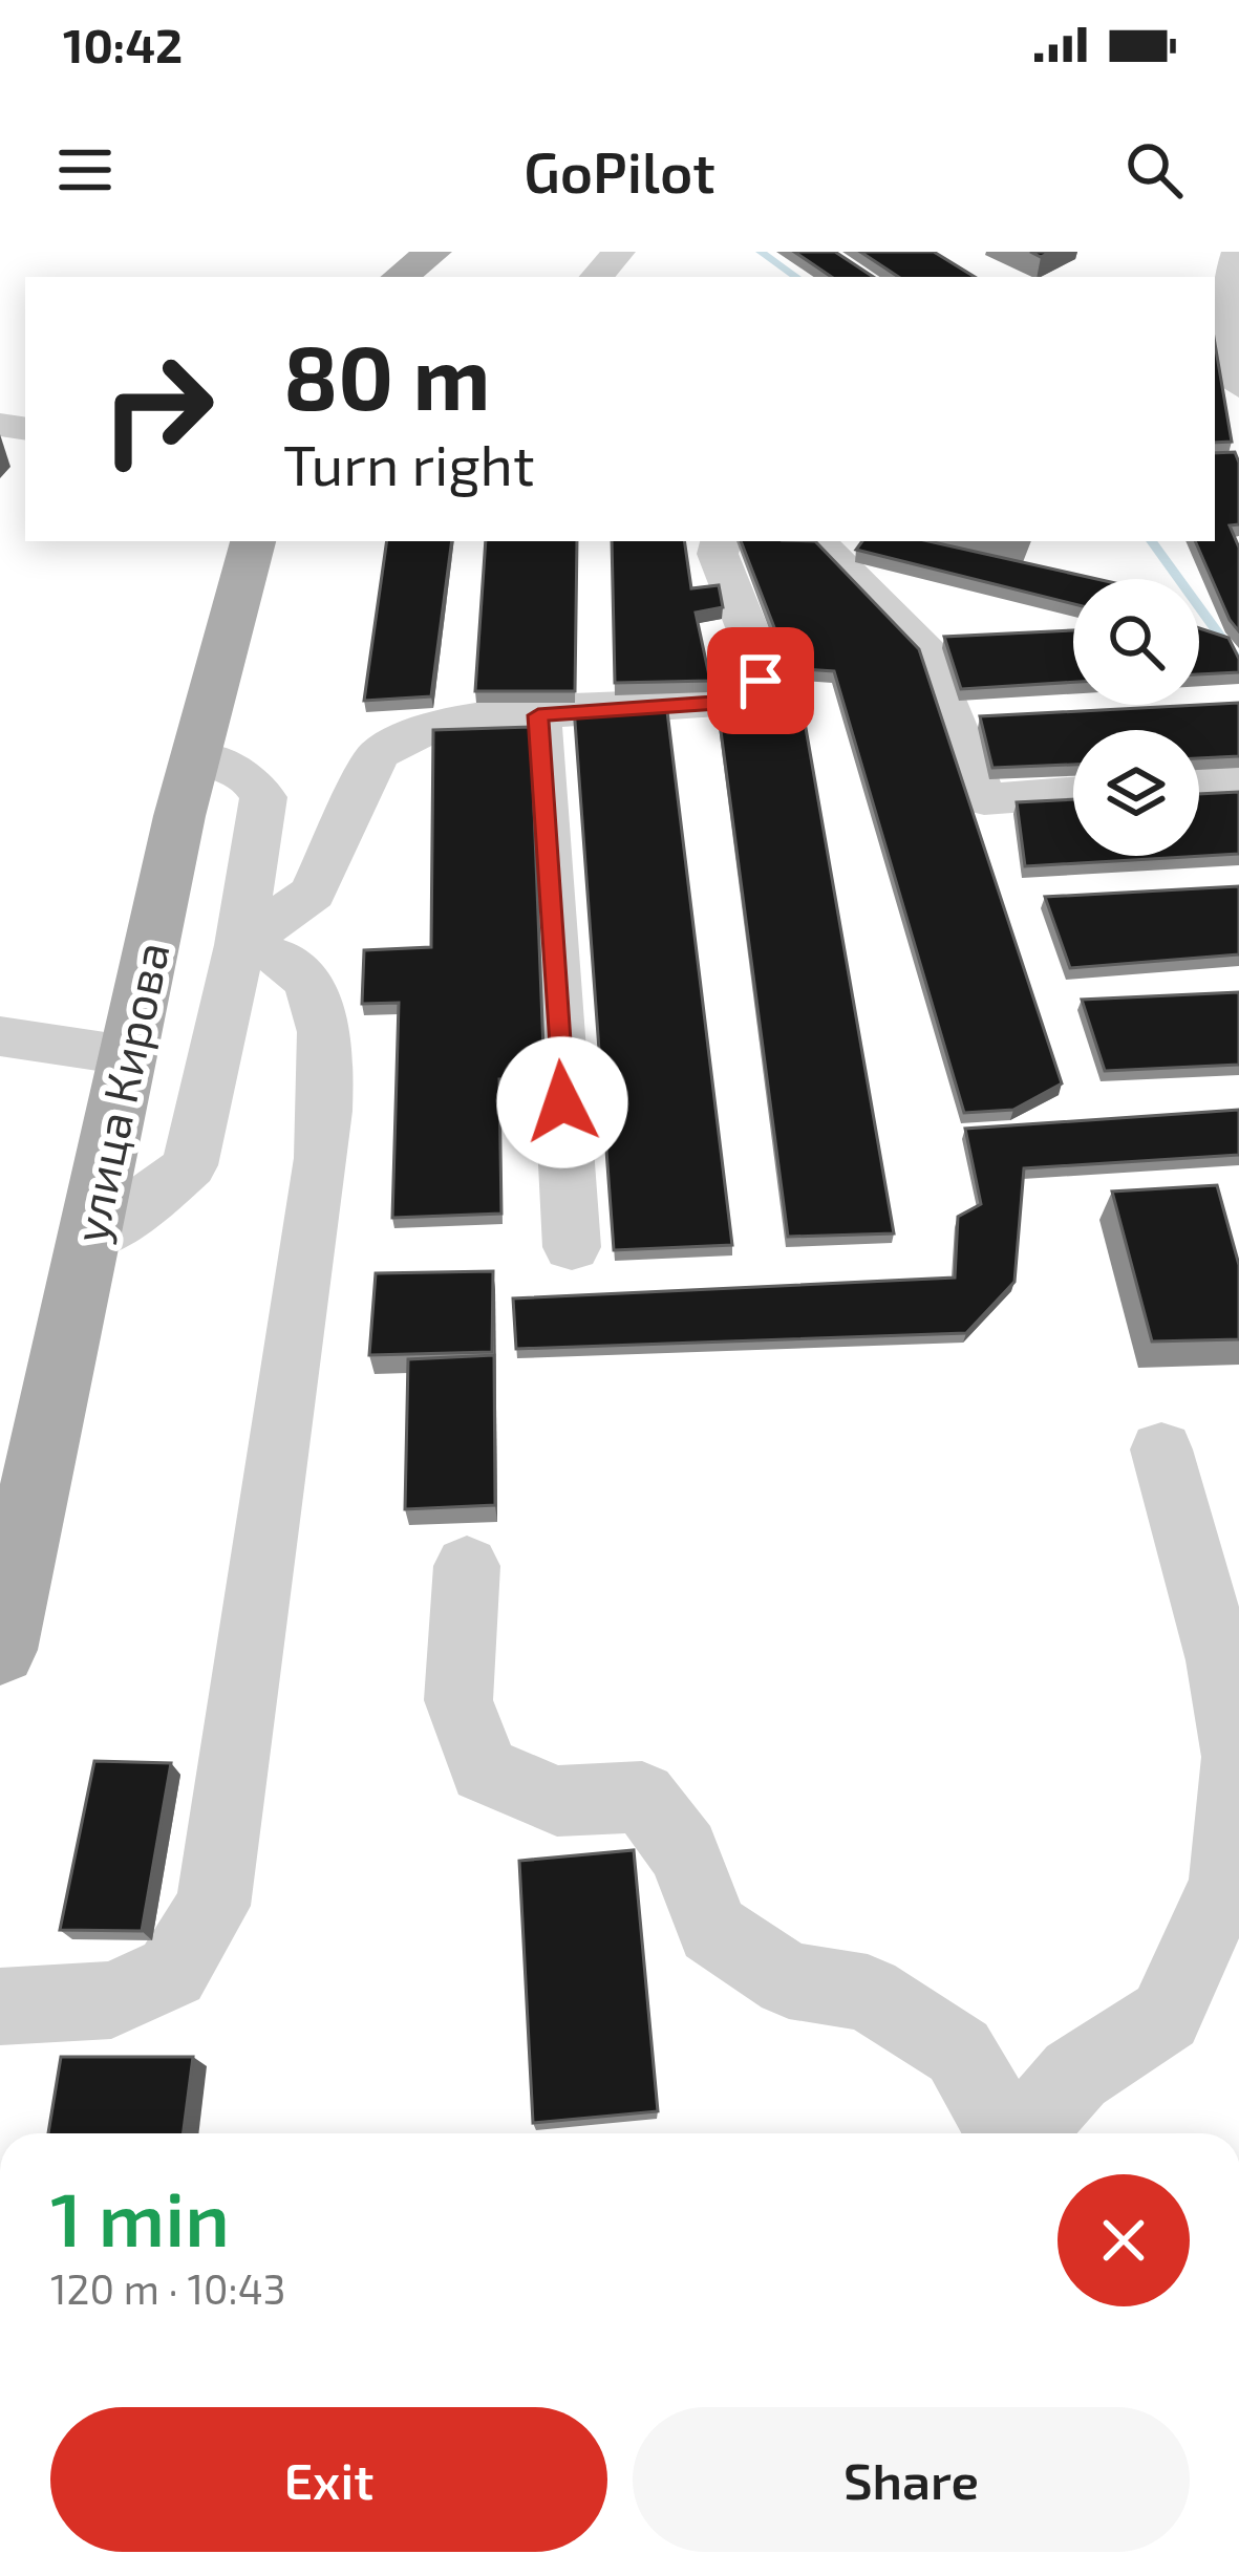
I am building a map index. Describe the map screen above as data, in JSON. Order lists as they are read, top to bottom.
{
  "streets": {
    "main road": ["улица Кирова"]
  },
  "page": {
    "status": "10:42",
    "header": "GoPilot",
    "turn": ["80 m", "Turn right"],
    "heading": ["1 min", "120 m · 10:43"],
    "buttons": ["Exit", "Share"]
  }
}
